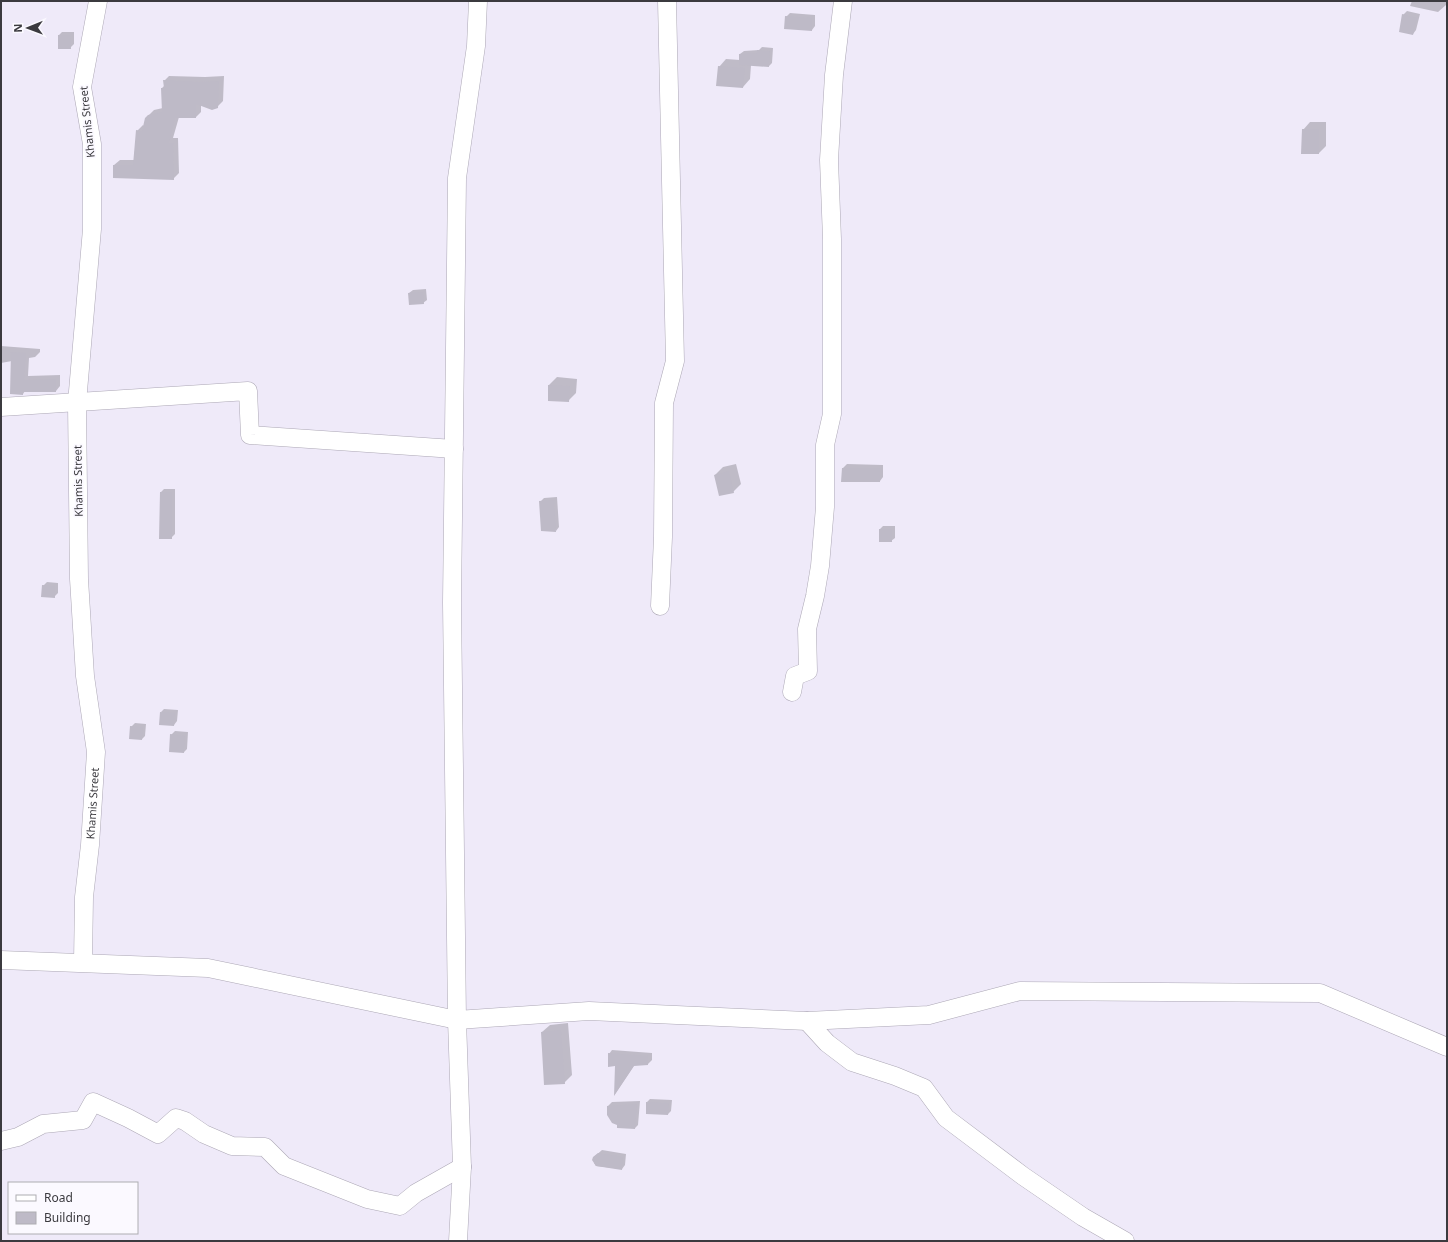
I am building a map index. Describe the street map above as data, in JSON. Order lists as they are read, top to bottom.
{
  "streets": {
    "street": ["Khamis Street"]
  },
  "legend": ["Road", "Building"],
  "north": "left"
}
